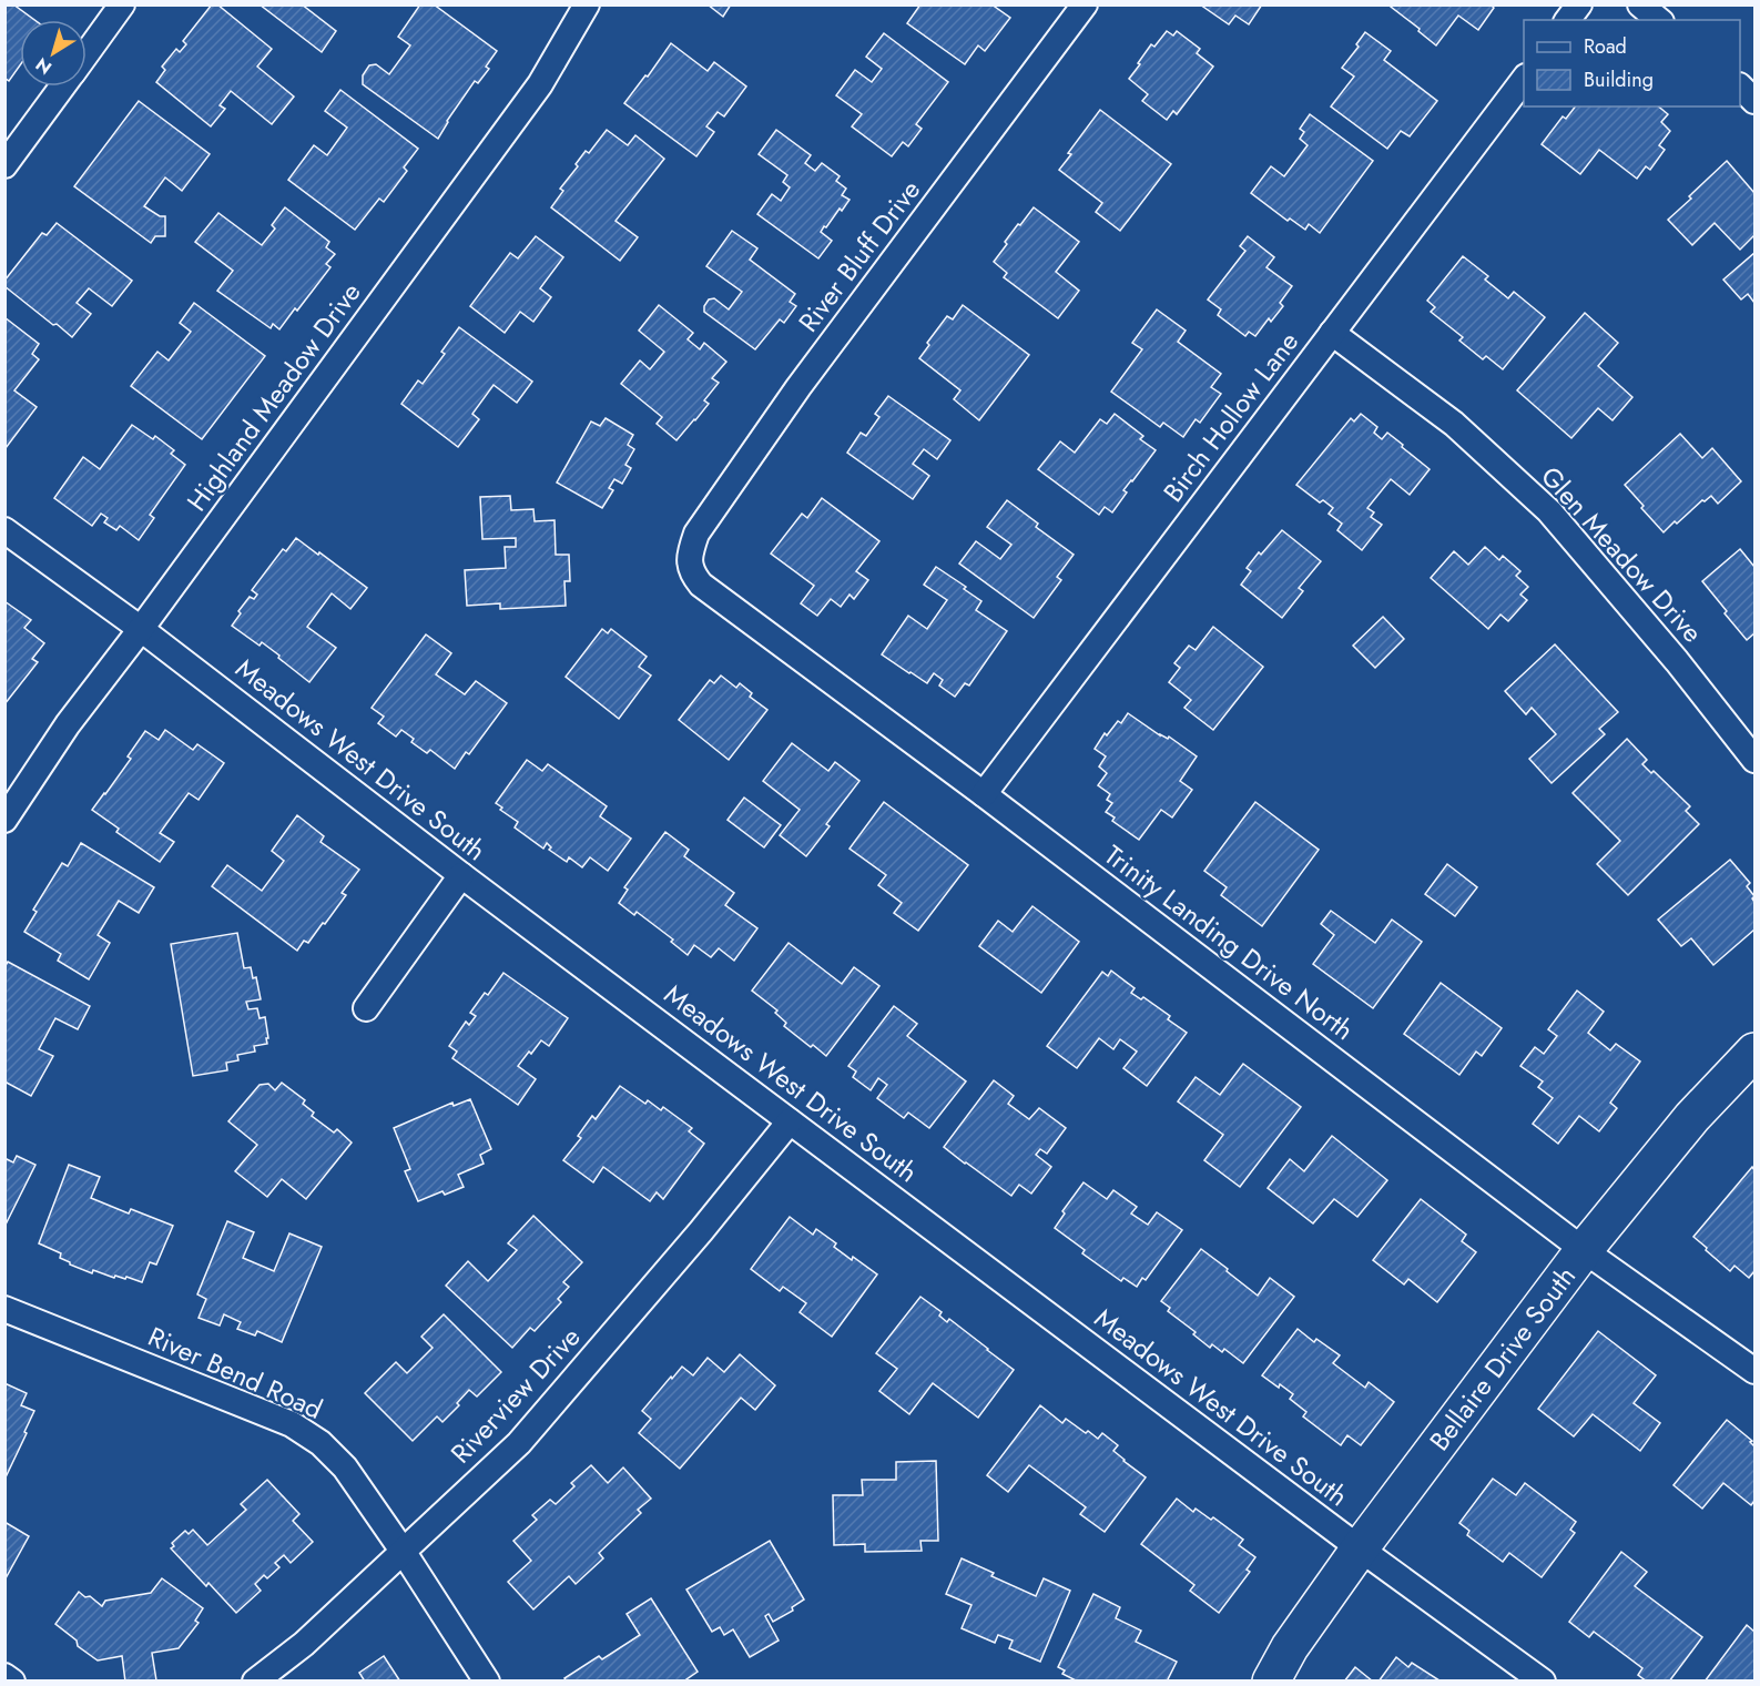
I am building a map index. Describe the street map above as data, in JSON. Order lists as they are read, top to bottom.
{
  "streets": {
    "street": [
      "River Bluff Drive",
      "Highland Meadow Drive",
      "Birch Hollow Lane",
      "Glen Meadow Drive",
      "Meadows West Drive South",
      "Trinity Landing Drive North",
      "Bellaire Drive South",
      "River Bend Road",
      "Riverview Drive"
    ]
  },
  "crossings": [
    ["River Bluff Drive", "Trinity Landing Drive North"],
    ["Highland Meadow Drive", "Meadows West Drive South"],
    ["Birch Hollow Lane", "Glen Meadow Drive"],
    ["Birch Hollow Lane", "Trinity Landing Drive North"],
    ["Meadows West Drive South", "Bellaire Drive South"],
    ["Meadows West Drive South", "Riverview Drive"],
    ["Trinity Landing Drive North", "Bellaire Drive South"],
    ["River Bend Road", "Riverview Drive"]
  ],
  "legend": ["Road", "Building"],
  "north": "bottom left"
}
